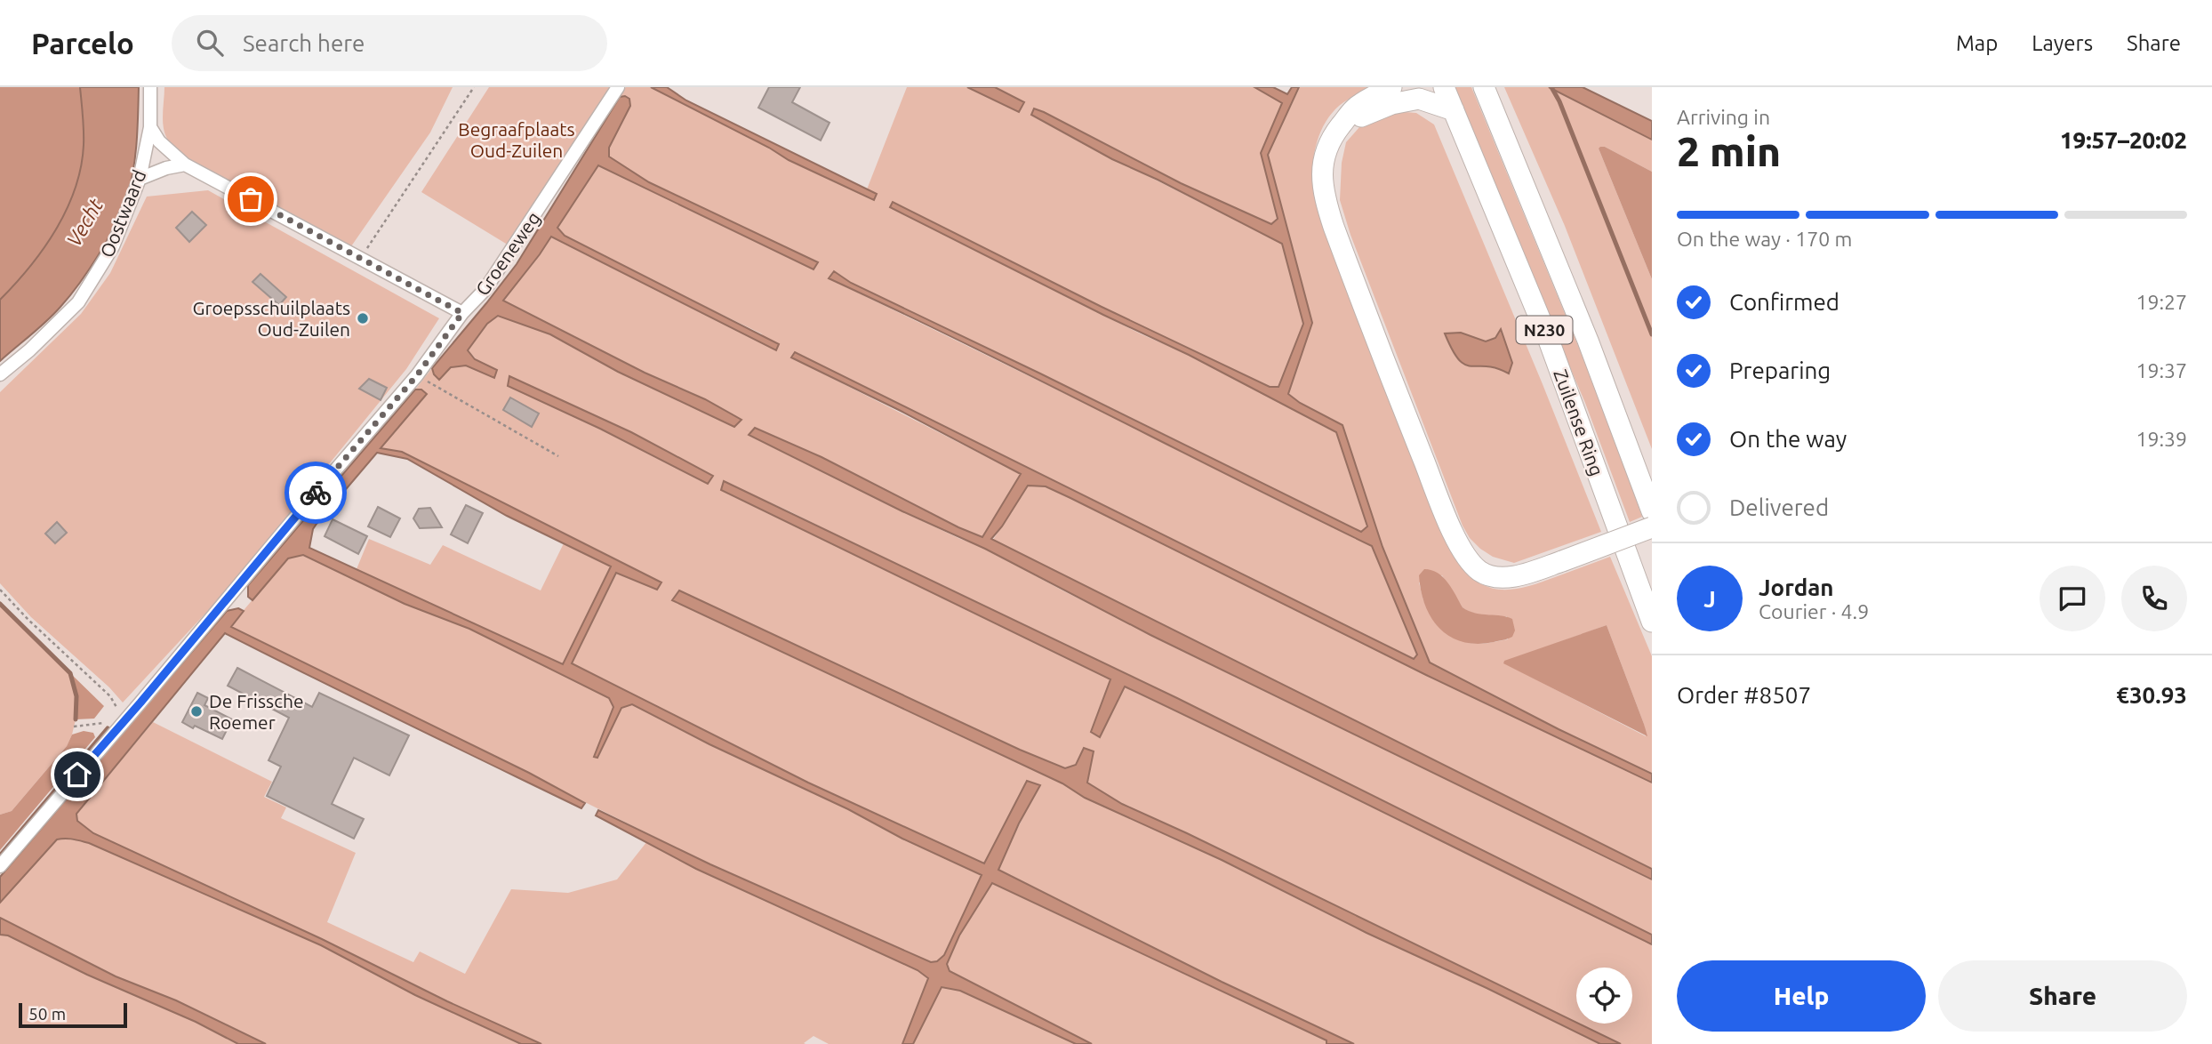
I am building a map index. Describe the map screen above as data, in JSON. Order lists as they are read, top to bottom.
{
  "streets": {
    "main road": ["N230", "Zuilense Ring"],
    "street": ["Oostwaard", "Groeneweg"]
  },
  "water": ["Vecht"],
  "parks": ["Begraafplaats Oud-Zuilen"],
  "places": ["Groepsschuilplaats Oud-Zuilen", "De Frissche Roemer"],
  "scale_bar": "50 m",
  "page": {
    "header": "Parcelo",
    "search": "Search here",
    "nav": ["Map", "Layers", "Share"],
    "heading": ["2 min", "Arriving in", "19:57–20:02"],
    "panel": [
      "Jordan",
      "Courier · 4.9",
      "Order #8507",
      "€30.93"
    ],
    "bar": "On the way · 170 m",
    "list": [
      ["Confirmed", "19:27"],
      ["Preparing", "19:37"],
      ["On the way", "19:39"],
      "Delivered"
    ],
    "round": "J",
    "buttons": ["Help", "Share"],
    "scale": "50 m"
  }
}
